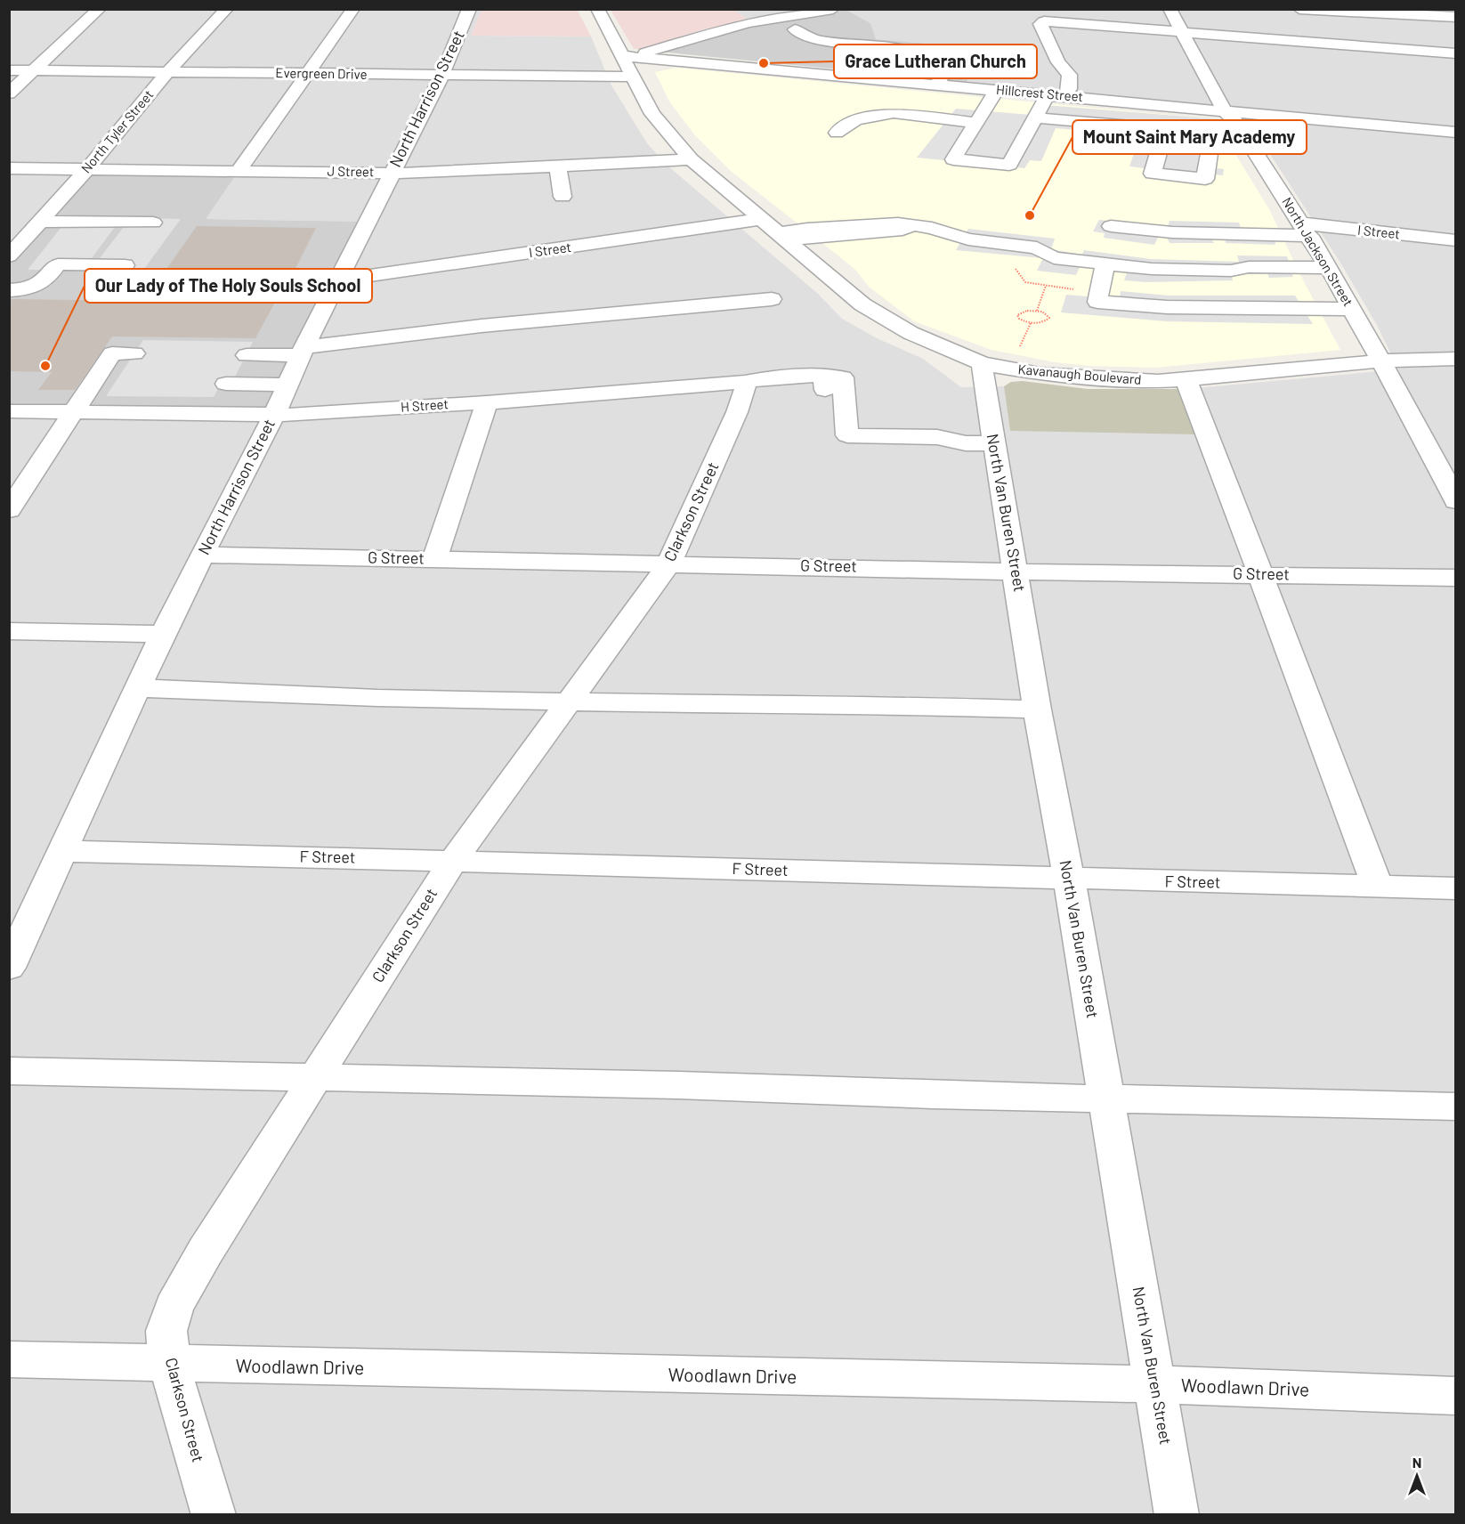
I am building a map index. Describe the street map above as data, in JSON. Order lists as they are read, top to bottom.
{
  "streets": {
    "street": [
      "Evergreen Drive",
      "Hillcrest Street",
      "North Harrison Street",
      "North Tyler Street",
      "J Street",
      "I Street",
      "North Jackson Street",
      "Kavanaugh Boulevard",
      "H Street",
      "Clarkson Street",
      "North Van Buren Street",
      "G Street",
      "F Street",
      "Woodlawn Drive"
    ]
  },
  "crossings": [
    ["Evergreen Drive", "Hillcrest Street"],
    ["Evergreen Drive", "North Harrison Street"],
    ["Evergreen Drive", "North Tyler Street"],
    ["Evergreen Drive", "Kavanaugh Boulevard"],
    ["Hillcrest Street", "North Jackson Street"],
    ["Hillcrest Street", "Kavanaugh Boulevard"],
    ["North Harrison Street", "J Street"],
    ["North Harrison Street", "I Street"],
    ["North Harrison Street", "H Street"],
    ["North Harrison Street", "G Street"],
    ["North Harrison Street", "F Street"],
    ["North Tyler Street", "J Street"],
    ["J Street", "Kavanaugh Boulevard"],
    ["I Street", "North Jackson Street"],
    ["I Street", "Kavanaugh Boulevard"],
    ["North Jackson Street", "Kavanaugh Boulevard"],
    ["Kavanaugh Boulevard", "North Van Buren Street"],
    ["H Street", "Clarkson Street"],
    ["H Street", "North Van Buren Street"],
    ["Clarkson Street", "G Street"],
    ["Clarkson Street", "F Street"],
    ["Clarkson Street", "Woodlawn Drive"],
    ["North Van Buren Street", "G Street"],
    ["North Van Buren Street", "F Street"],
    ["North Van Buren Street", "Woodlawn Drive"]
  ],
  "places": ["Grace Lutheran Church", "Mount Saint Mary Academy", "Our Lady of The Holy Souls School"],
  "north": "top"
}
